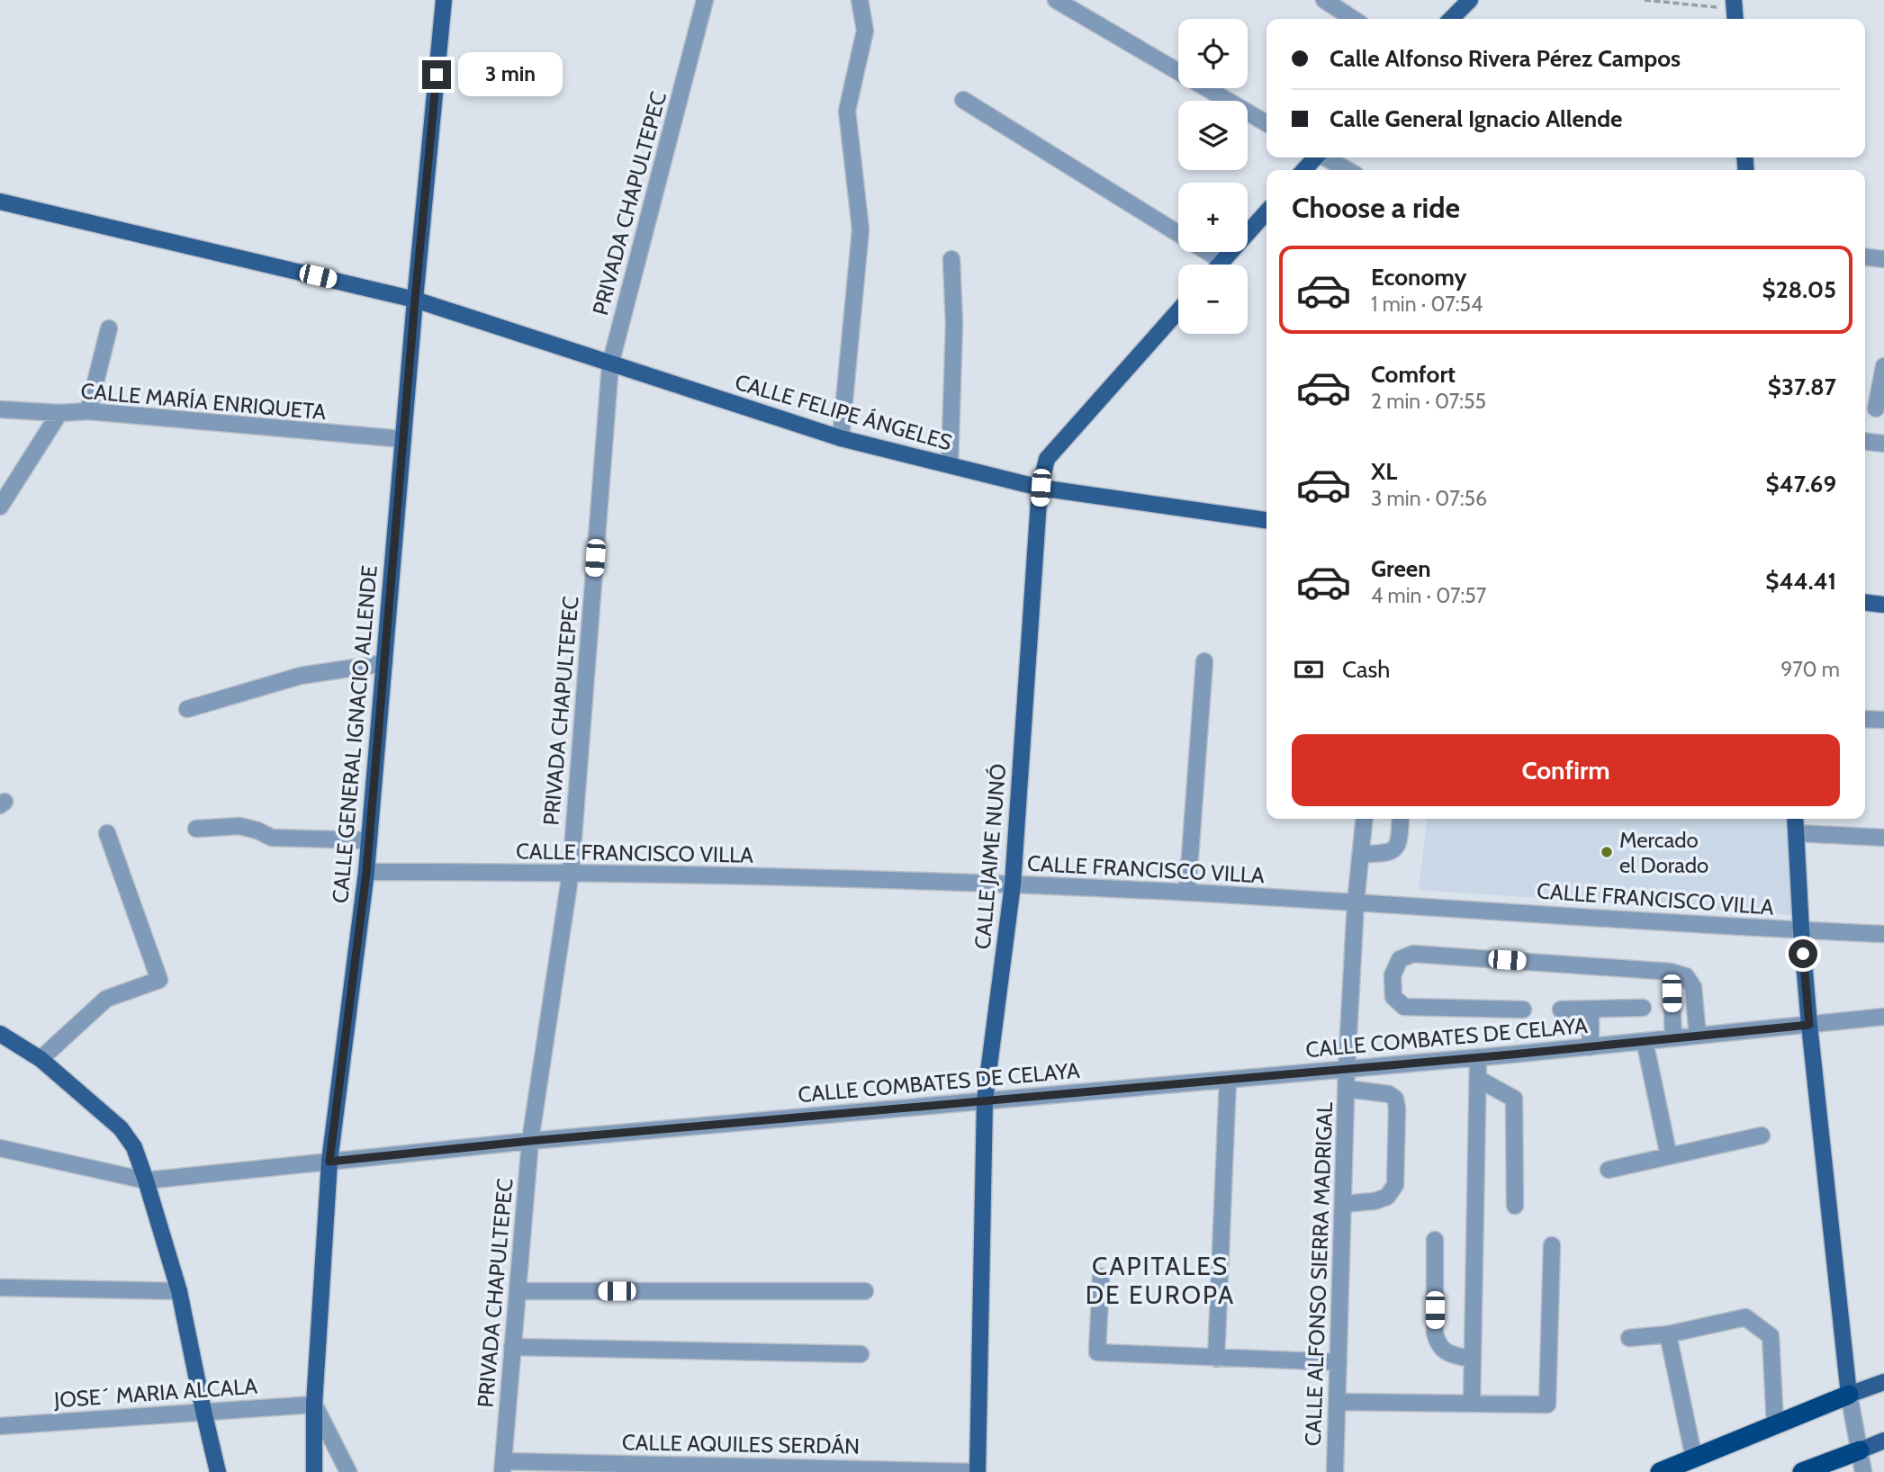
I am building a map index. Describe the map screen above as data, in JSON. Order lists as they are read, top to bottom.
{
  "streets": {
    "main road": ["CALLE FELIPE ÁNGELES", "CALLE GENERAL IGNACIO ALLENDE", "CALLE JAIME NUNÓ"],
    "street": [
      "PRIVADA CHAPULTEPEC",
      "CALLE MARÍA ENRIQUETA",
      "CALLE FRANCISCO VILLA",
      "CALLE COMBATES DE CELAYA",
      "CALLE ALFONSO SIERRA MADRIGAL",
      "JOSE´ MARIA ALCALA",
      "CALLE AQUILES SERDÁN"
    ]
  },
  "crossings": [
    ["PRIVADA CHAPULTEPEC", "CALLE FELIPE ÁNGELES"],
    ["PRIVADA CHAPULTEPEC", "CALLE FRANCISCO VILLA"],
    ["PRIVADA CHAPULTEPEC", "CALLE COMBATES DE CELAYA"],
    ["PRIVADA CHAPULTEPEC", "CALLE AQUILES SERDÁN"],
    ["CALLE MARÍA ENRIQUETA", "CALLE GENERAL IGNACIO ALLENDE"],
    ["CALLE FELIPE ÁNGELES", "CALLE GENERAL IGNACIO ALLENDE"],
    ["CALLE FELIPE ÁNGELES", "CALLE JAIME NUNÓ"],
    ["CALLE GENERAL IGNACIO ALLENDE", "CALLE FRANCISCO VILLA"],
    ["CALLE GENERAL IGNACIO ALLENDE", "CALLE COMBATES DE CELAYA"],
    ["CALLE GENERAL IGNACIO ALLENDE", "JOSE´ MARIA ALCALA"],
    ["CALLE FRANCISCO VILLA", "CALLE JAIME NUNÓ"],
    ["CALLE FRANCISCO VILLA", "CALLE ALFONSO SIERRA MADRIGAL"],
    ["CALLE JAIME NUNÓ", "CALLE COMBATES DE CELAYA"],
    ["CALLE JAIME NUNÓ", "CALLE AQUILES SERDÁN"],
    ["CALLE COMBATES DE CELAYA", "CALLE ALFONSO SIERRA MADRIGAL"]
  ],
  "districts": ["CAPITALES DE EUROPA"],
  "places": ["Mercado el Dorado"],
  "page": {
    "map_buttons": ["+", "−"],
    "banner": ["Calle Alfonso Rivera Pérez Campos", "Calle General Ignacio Allende"],
    "bubble": "3 min",
    "heading": "Choose a ride",
    "list": [
      {
        "name": "Economy",
        "note": "1 min · 07:54",
        "value": "$28.05"
      },
      {
        "name": "Comfort",
        "note": "2 min · 07:55",
        "value": "$37.87"
      },
      {
        "name": "XL",
        "note": "3 min · 07:56",
        "value": "$47.69"
      },
      {
        "name": "Green",
        "note": "4 min · 07:57",
        "value": "$44.41"
      }
    ],
    "pay": ["Cash", "970 m"],
    "buttons": "Confirm"
  }
}
